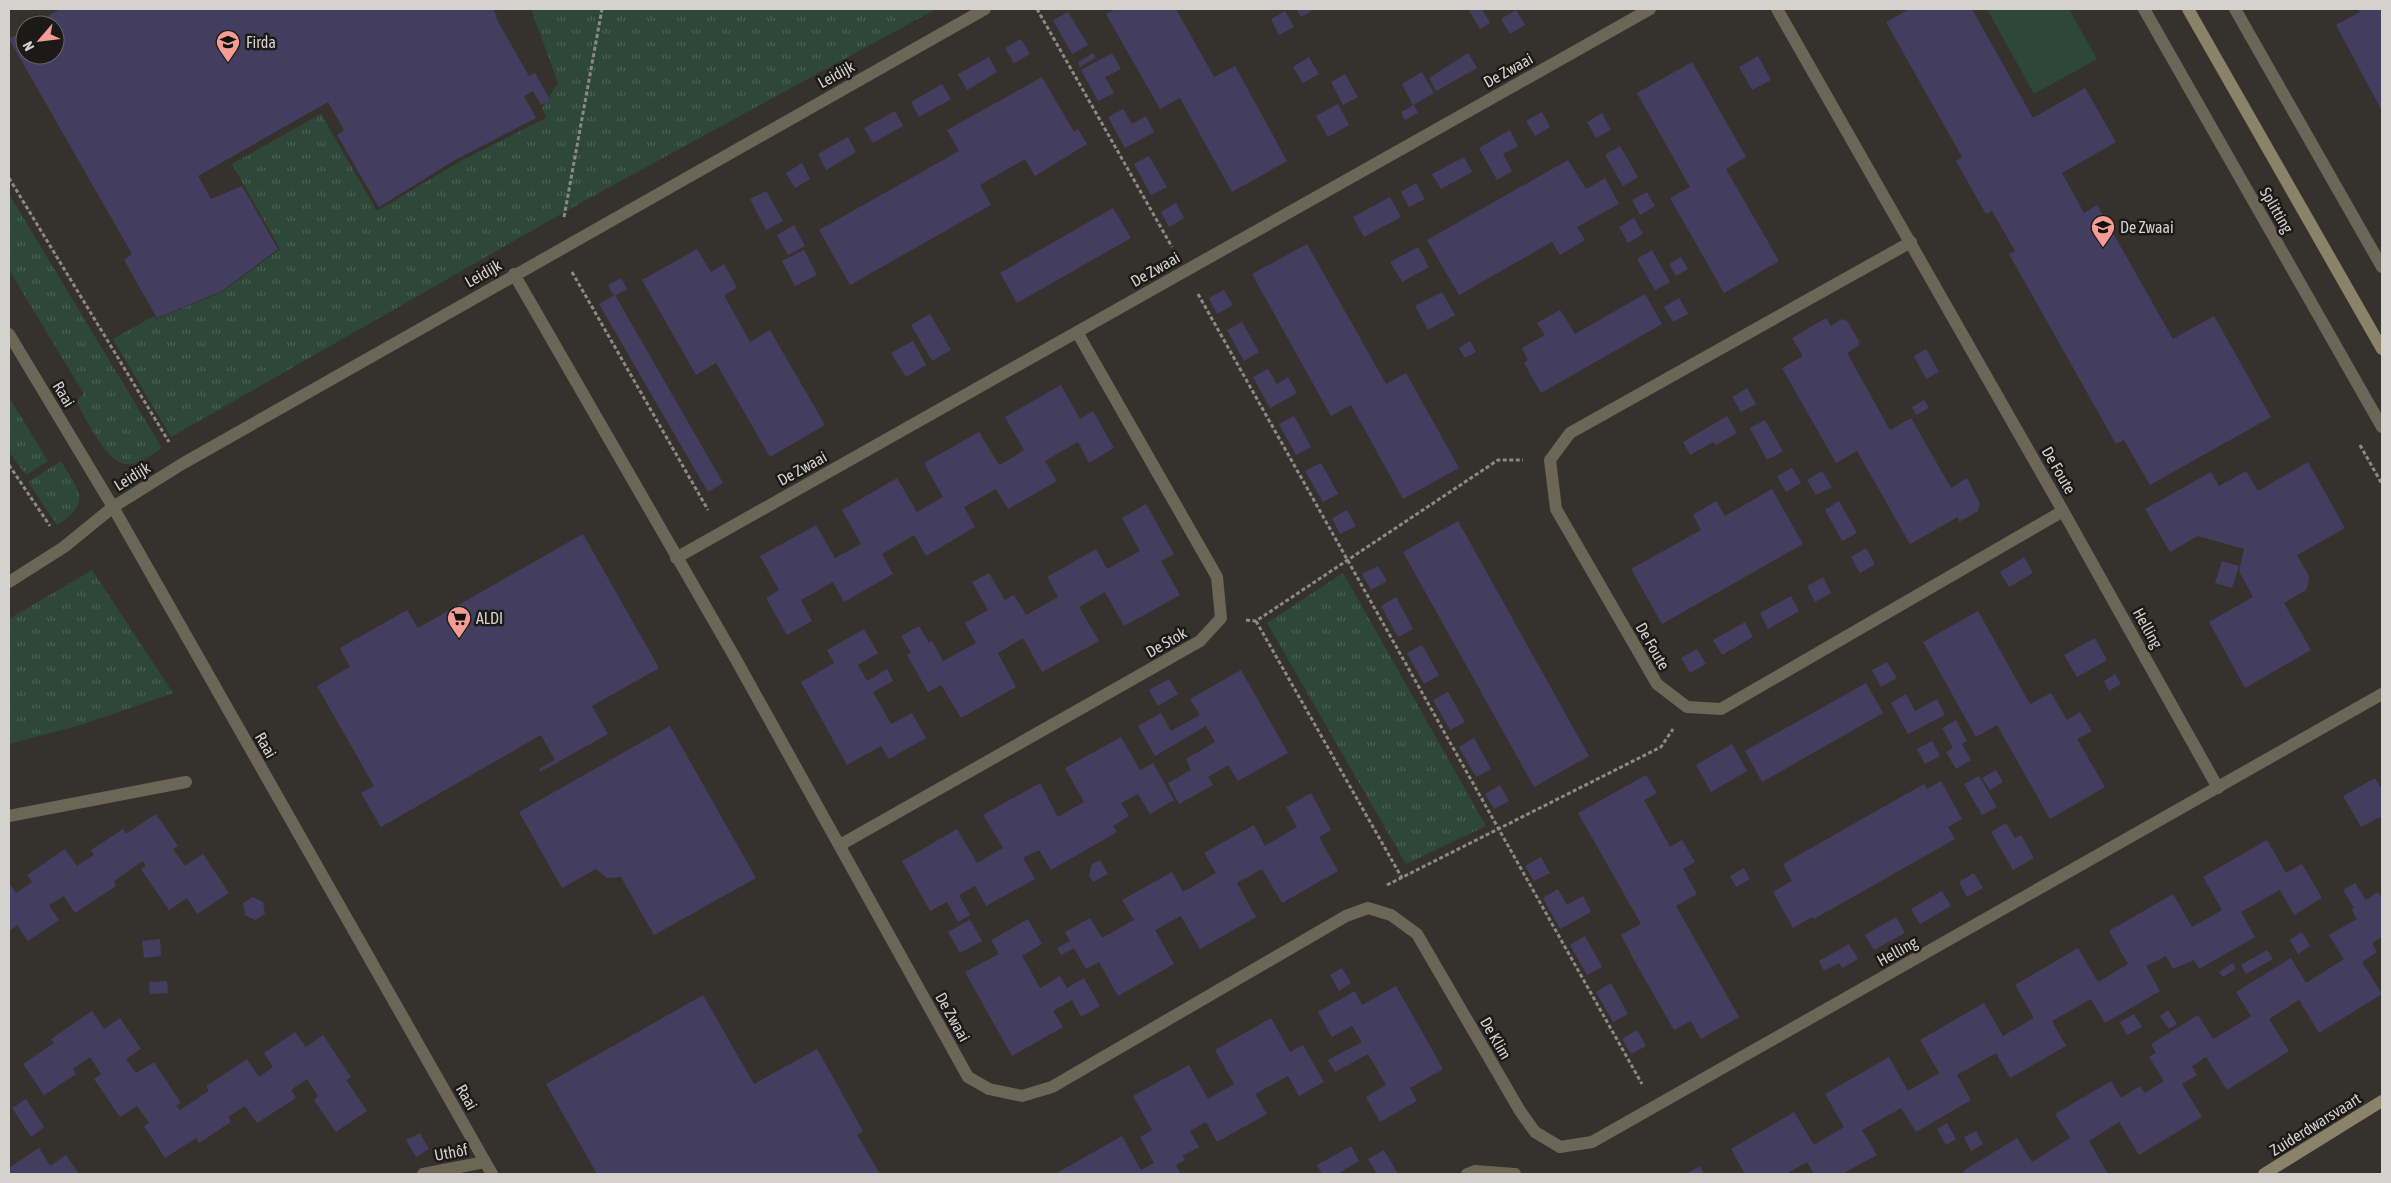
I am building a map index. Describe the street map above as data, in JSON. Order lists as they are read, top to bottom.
{
  "streets": {
    "main road": ["Splitting", "Zuiderdwarsvaart"],
    "street": [
      "De Zwaai",
      "Leidijk",
      "Raai",
      "De Foute",
      "Helling",
      "De Stok",
      "De Klim",
      "Uthôf"
    ]
  },
  "crossings": [
    ["De Zwaai", "Leidijk"],
    ["De Zwaai", "De Stok"],
    ["De Zwaai", "De Klim"],
    ["Leidijk", "Raai"],
    ["Raai", "Uthôf"],
    ["De Foute", "Helling"],
    ["Helling", "De Klim"]
  ],
  "places": {
    "school or university": ["Firda", "De Zwaai"],
    "supermarket": ["ALDI"]
  },
  "north": "bottom left"
}
